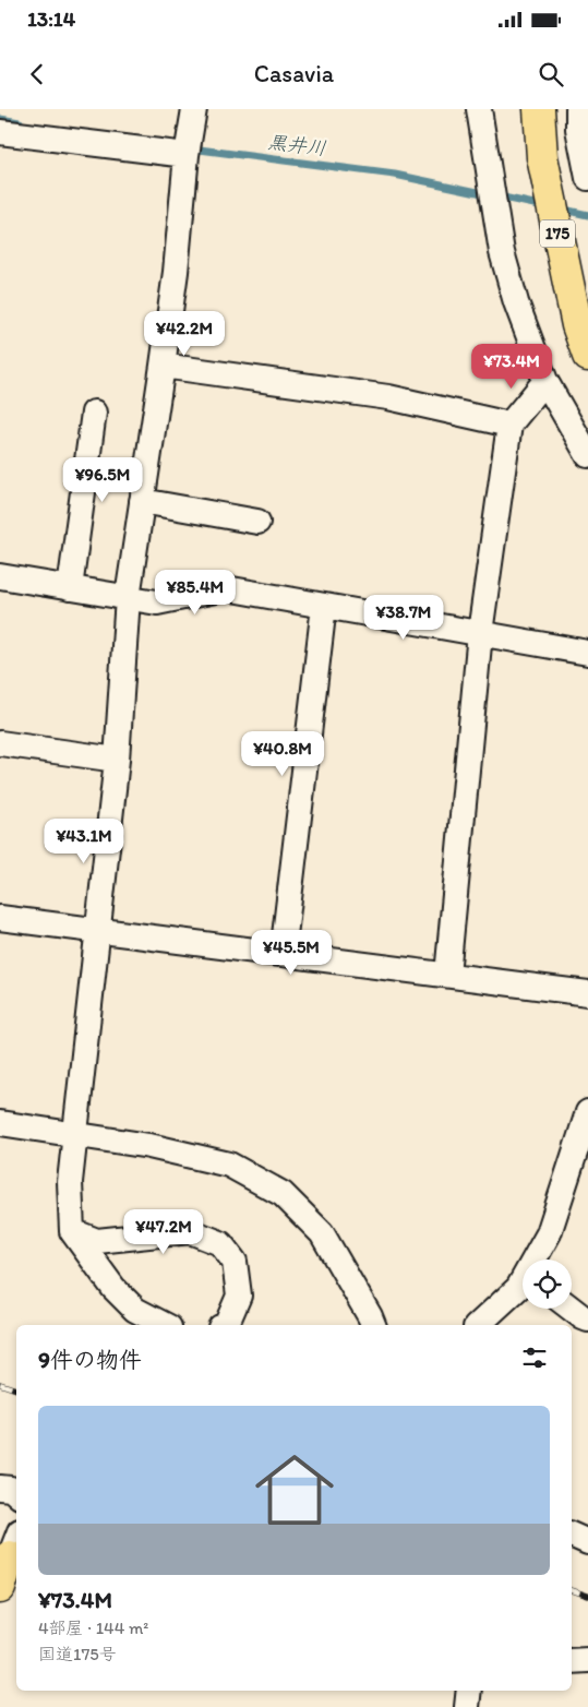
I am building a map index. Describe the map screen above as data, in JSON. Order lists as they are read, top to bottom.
{
  "streets": {
    "main road": ["175"]
  },
  "water": ["黒井川"],
  "page": {
    "status": "13:14",
    "header": "Casavia",
    "price": [
      "¥42.2M",
      "¥73.4M",
      "¥96.5M",
      "¥85.4M",
      "¥38.7M",
      "¥40.8M",
      "¥43.1M",
      "¥45.5M",
      "¥47.2M"
    ],
    "heading": "9件の物件",
    "list": [
      {
        "name": "¥73.4M",
        "note": "4部屋 · 144 m² · 国道175号"
      }
    ]
  }
}
